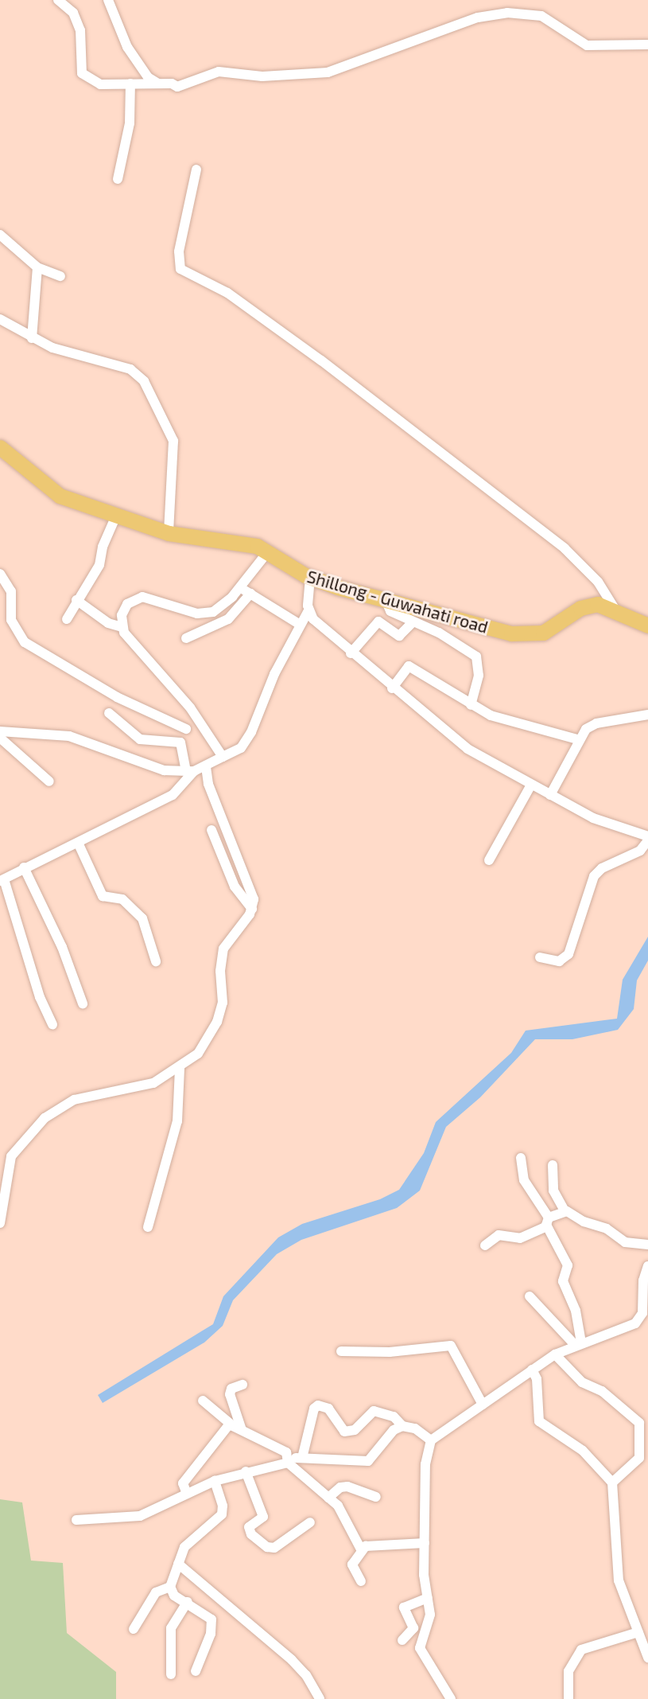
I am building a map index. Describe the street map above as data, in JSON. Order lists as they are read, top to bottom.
{
  "streets": {
    "highway": ["Shillong - Guwahati road"]
  }
}
